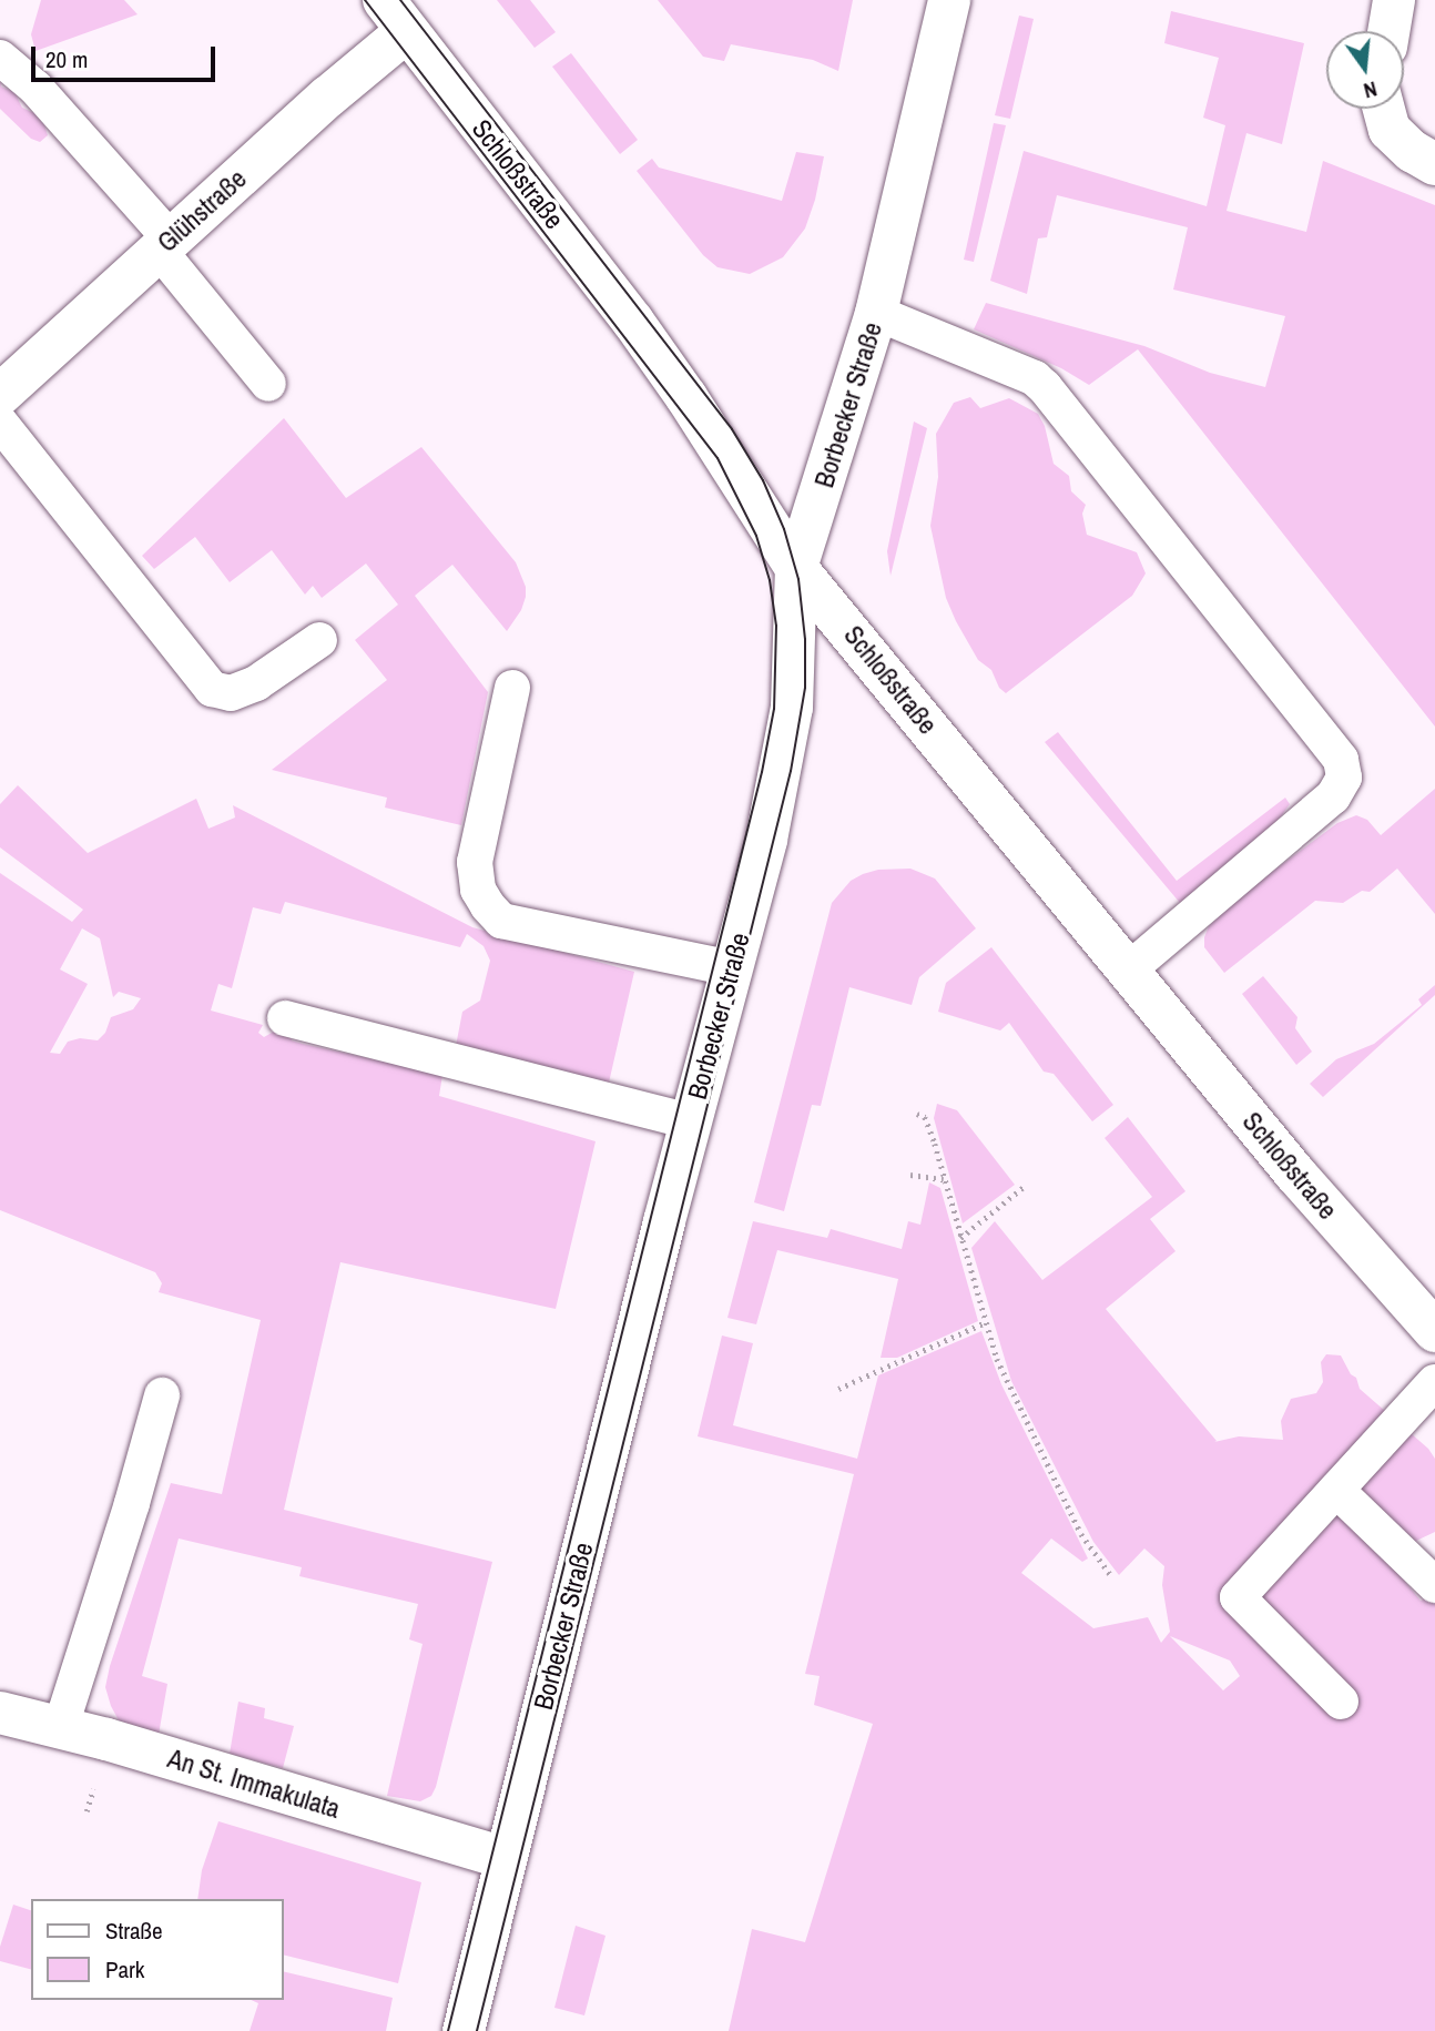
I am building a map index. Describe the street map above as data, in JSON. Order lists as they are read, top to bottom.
{
  "streets": {
    "street": [
      "Schloßstraße",
      "Glühstraße",
      "Borbecker Straße",
      "An St. Immakulata"
    ]
  },
  "crossings": [
    ["Schloßstraße", "Glühstraße"],
    ["Schloßstraße", "Borbecker Straße"],
    ["Borbecker Straße", "An St. Immakulata"]
  ],
  "legend": ["Straße", "Park"],
  "scale_bar": "20 m",
  "north": "bottom"
}
